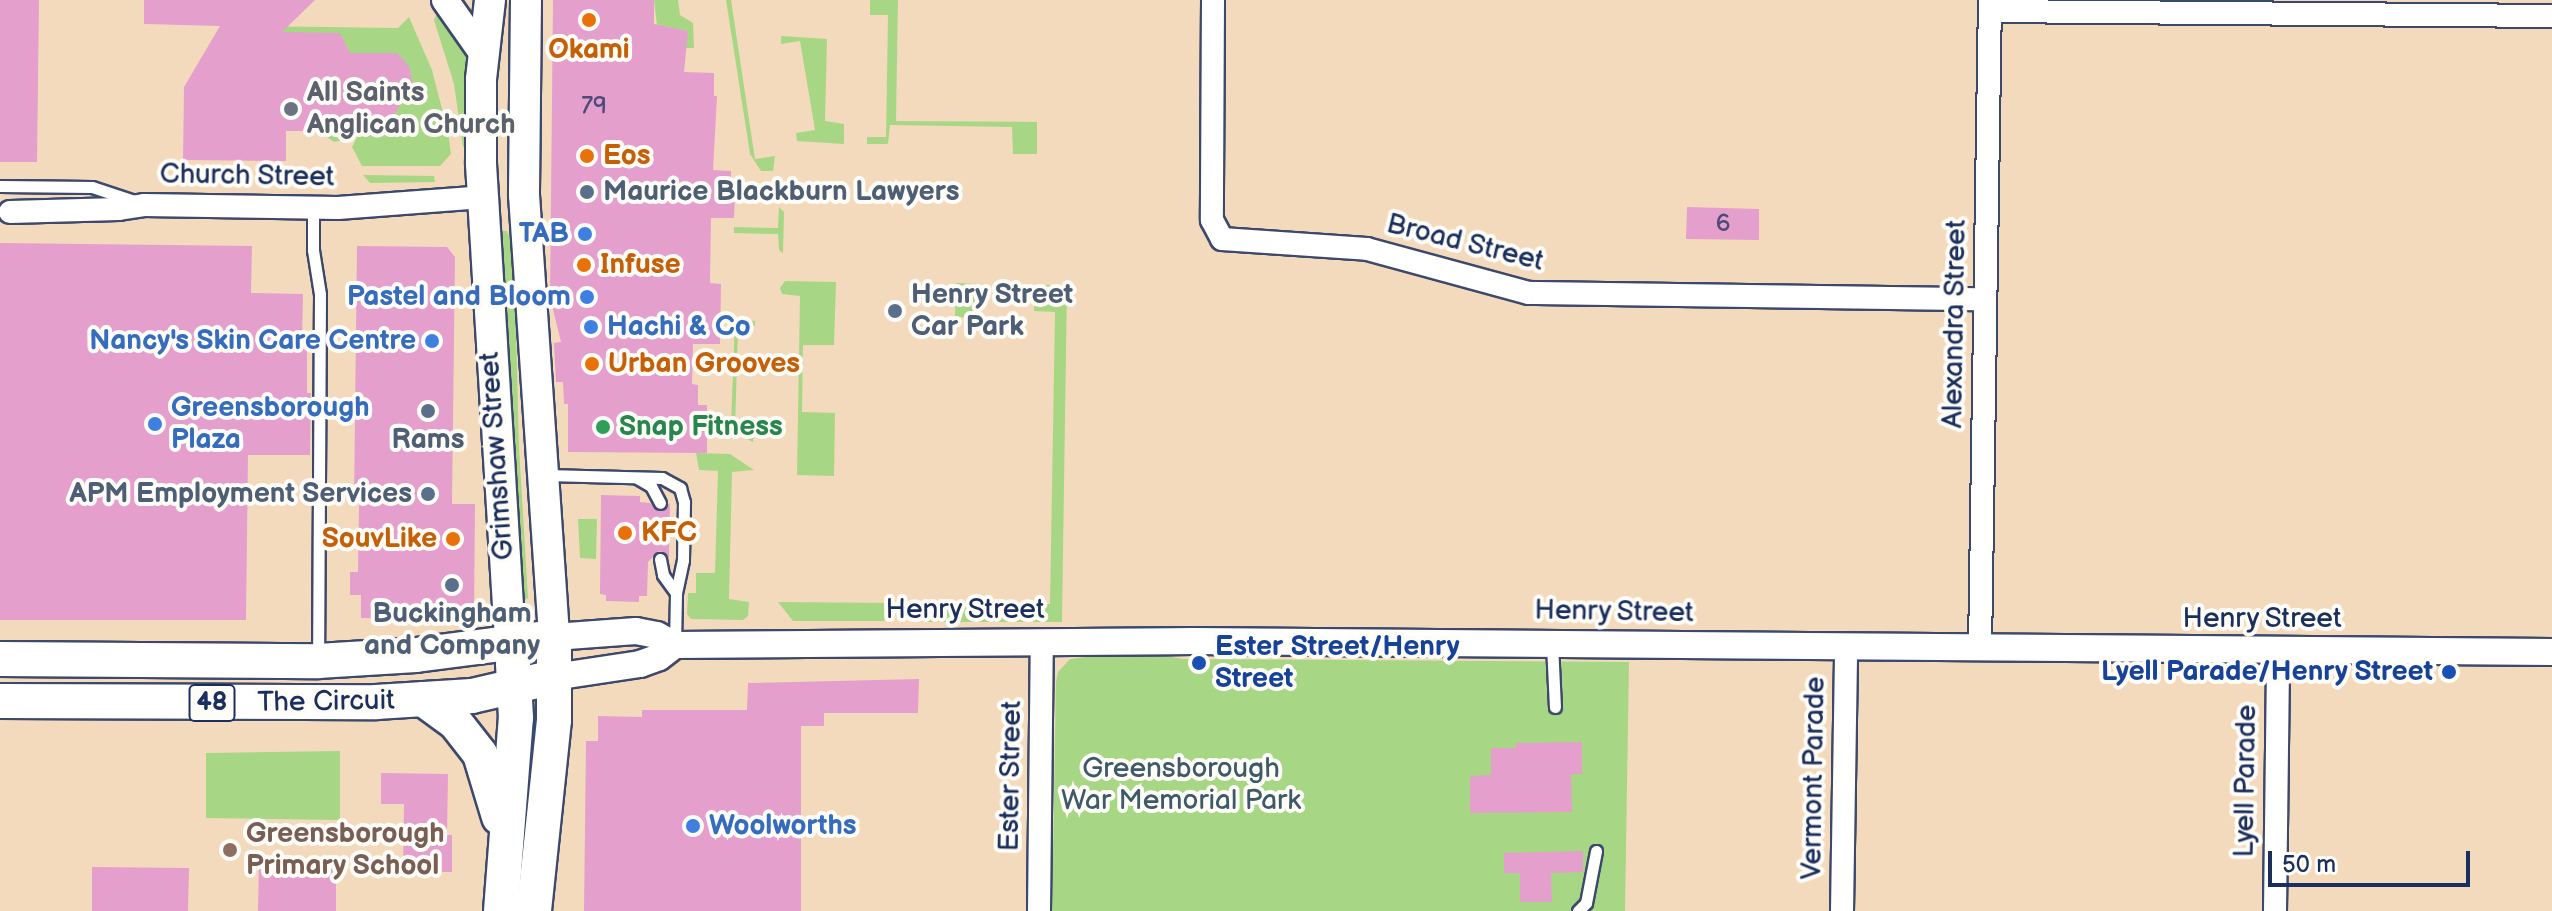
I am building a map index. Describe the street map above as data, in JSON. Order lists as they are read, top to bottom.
{
  "streets": {
    "main road": ["Grimshaw Street", "The Circuit", "48"],
    "street": [
      "Church Street",
      "Broad Street",
      "Alexandra Street",
      "Henry Street",
      "Ester Street",
      "Vermont Parade",
      "Lyell Parade"
    ]
  },
  "crossings": [
    ["Church Street", "Grimshaw Street"],
    ["Broad Street", "Alexandra Street"],
    ["Alexandra Street", "Henry Street"],
    ["Grimshaw Street", "Henry Street"],
    ["Grimshaw Street", "The Circuit"],
    ["Henry Street", "The Circuit"],
    ["Henry Street", "Ester Street"],
    ["Henry Street", "Vermont Parade"],
    ["Henry Street", "Lyell Parade"]
  ],
  "parks": ["Greensborough War Memorial Park"],
  "places": [
    "Okami",
    "All Saints Anglican Church",
    "Eos",
    "Maurice Blackburn Lawyers",
    "TAB",
    "Infuse",
    "Pastel and Bloom",
    "Henry Street Car Park",
    "Hachi & Co",
    "Nancy's Skin Care Centre",
    "Urban Grooves",
    "Rams",
    "Greensborough Plaza",
    "Snap Fitness",
    "APM Employment Services",
    "KFC",
    "SouvLike",
    "Buckingham and Company",
    "Ester Street/Henry Street",
    "Lyell Parade/Henry Street",
    "Woolworths",
    "Greensborough Primary School"
  ],
  "house_numbers": ["79", "6"],
  "scale_bar": "50 m"
}
